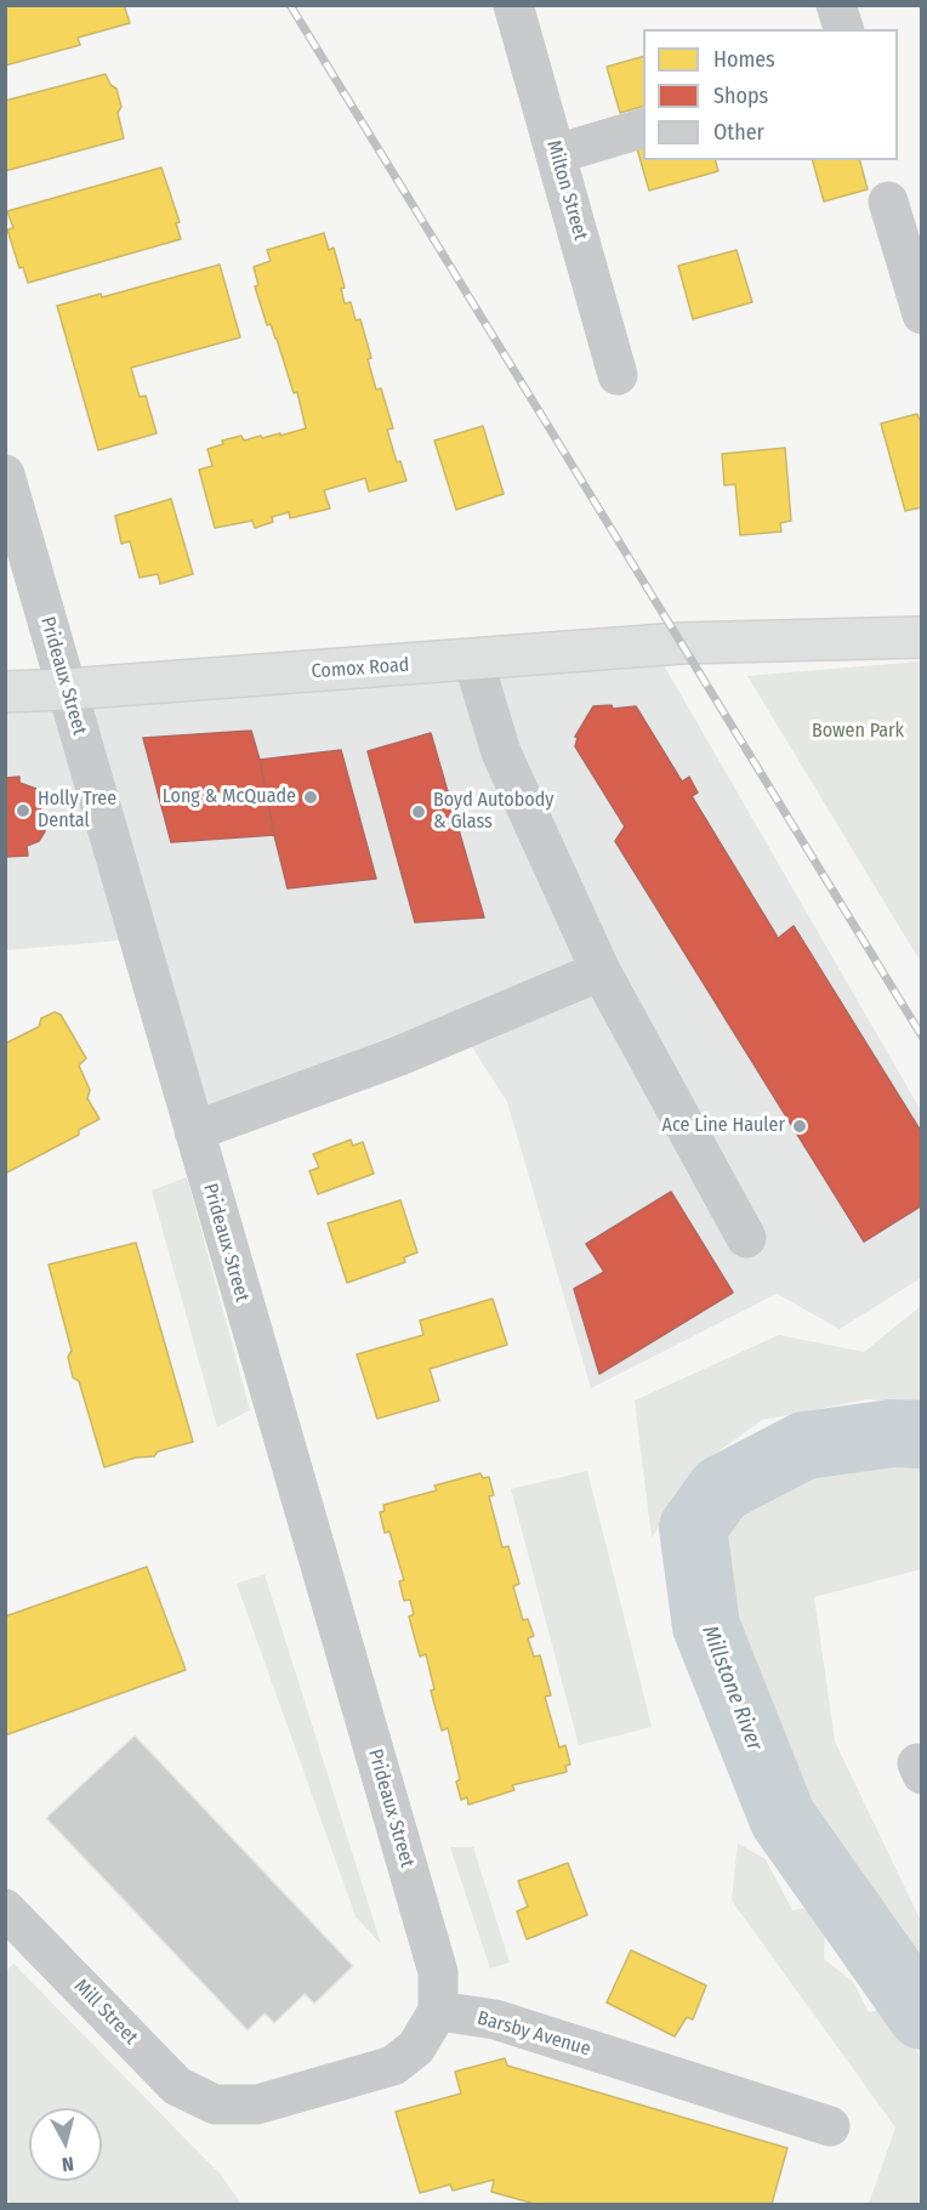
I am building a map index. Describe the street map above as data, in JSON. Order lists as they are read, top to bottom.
{
  "streets": {
    "main road": ["Comox Road"],
    "street": [
      "Milton Street",
      "Prideaux Street",
      "Mill Street",
      "Barsby Avenue"
    ]
  },
  "crossings": [
    ["Comox Road", "Prideaux Street"],
    ["Prideaux Street", "Mill Street"],
    ["Prideaux Street", "Barsby Avenue"],
    ["Mill Street", "Barsby Avenue"]
  ],
  "water": ["Millstone River"],
  "parks": ["Bowen Park"],
  "places": [
    "Long & McQuade",
    "Holly Tree Dental",
    "Boyd Autobody & Glass",
    "Ace Line Hauler"
  ],
  "legend": ["Homes", "Shops", "Other"],
  "north": "bottom"
}
